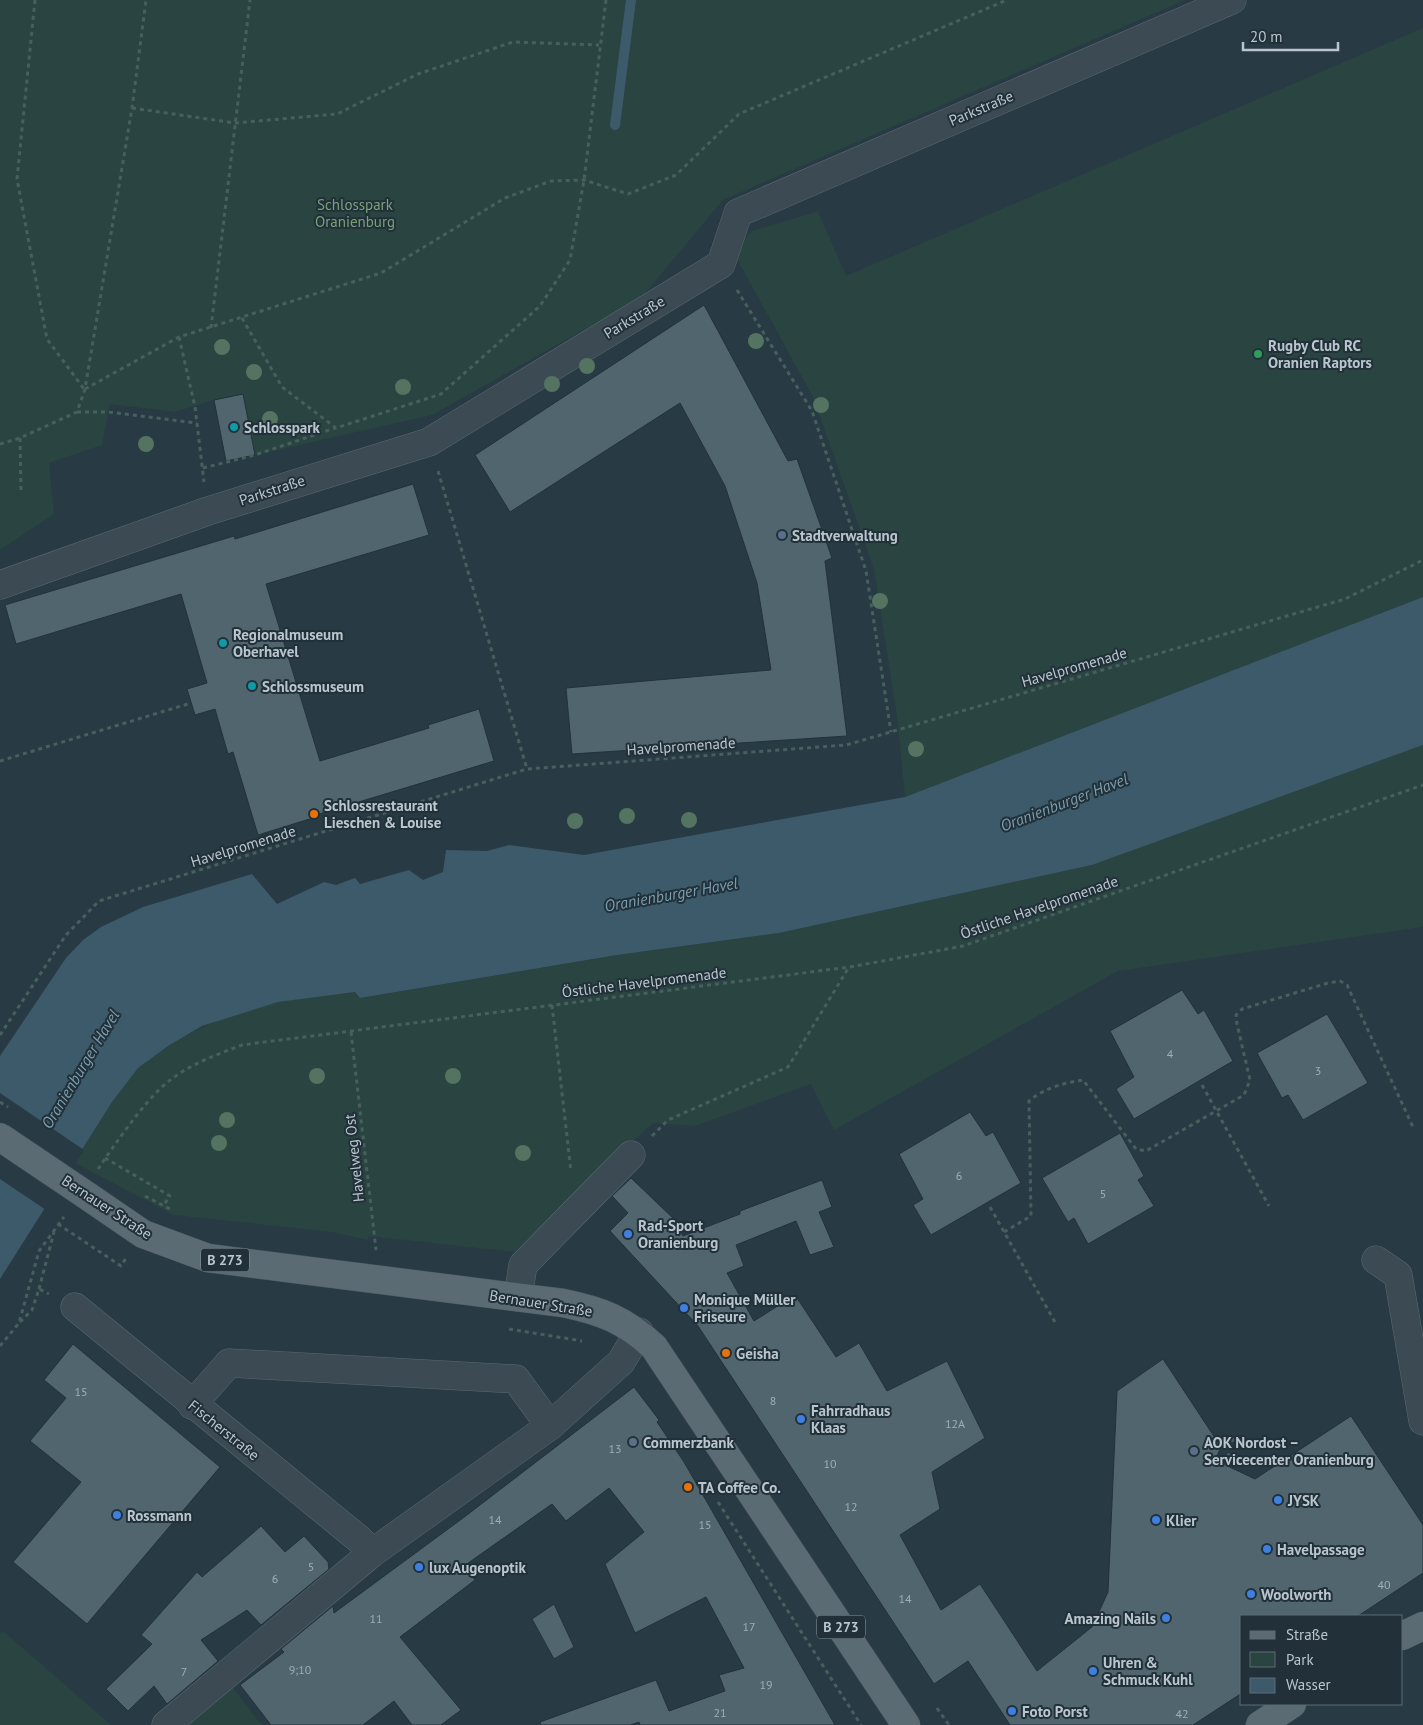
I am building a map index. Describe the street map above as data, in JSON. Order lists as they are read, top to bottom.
{
  "streets": {
    "main road": ["Bernauer Straße", "B 273"],
    "street": ["Parkstraße", "Fischerstraße"],
    "path": ["Havelpromenade", "Östliche Havelpromenade", "Havelweg Ost"]
  },
  "crossings": [
    ["Östliche Havelpromenade", "Havelweg Ost"],
    ["Östliche Havelpromenade", "Bernauer Straße"],
    ["Havelweg Ost", "Bernauer Straße"]
  ],
  "water": ["Oranienburger Havel"],
  "parks": ["Schlosspark Oranienburg"],
  "places": [
    "Rugby Club RC Oranien Raptors",
    "Schlosspark",
    "Stadtverwaltung",
    "Regionalmuseum Oberhavel",
    "Schlossmuseum",
    "Schlossrestaurant Lieschen & Louise",
    "Rad-Sport Oranienburg",
    "Monique Müller Friseure",
    "Geisha",
    "Fahrradhaus Klaas",
    "Commerzbank",
    "AOK Nordost – Servicecenter Oranienburg",
    "TA Coffee Co.",
    "JYSK",
    "Rossmann",
    "Klier",
    "Havelpassage",
    "lux Augenoptik",
    "Woolworth",
    "Amazing Nails",
    "Uhren & Schmuck Kuhl",
    "Foto Porst"
  ],
  "house_numbers": [
    "4",
    "3",
    "6",
    "5",
    "15",
    "8",
    "12A",
    "13",
    "10",
    "12",
    "14",
    "15",
    "5",
    "6",
    "40",
    "14",
    "11",
    "17",
    "9;10",
    "7",
    "19",
    "21",
    "42"
  ],
  "legend": ["Straße", "Park", "Wasser"],
  "scale_bar": "20 m"
}
